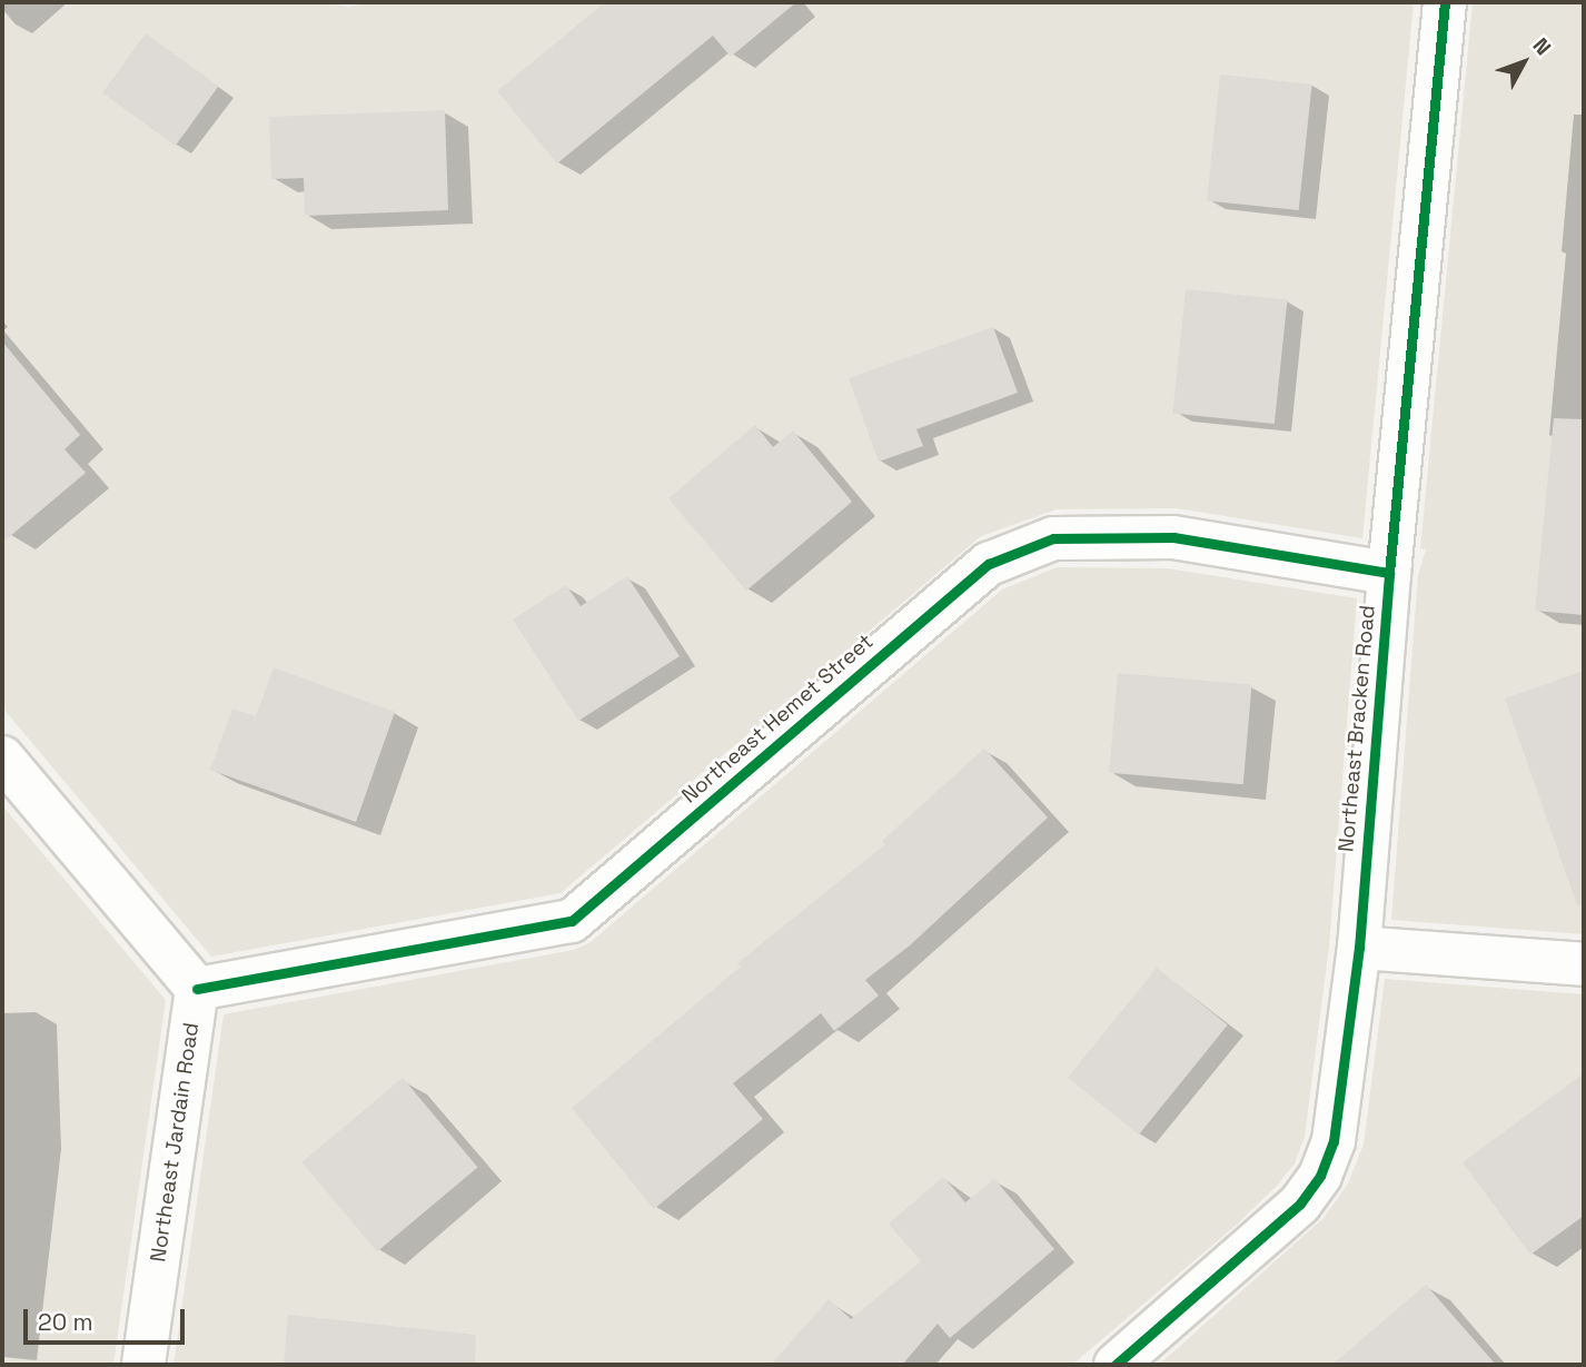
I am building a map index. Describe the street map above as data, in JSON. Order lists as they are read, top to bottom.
{
  "streets": {
    "street": ["Northeast Hemet Street", "Northeast Bracken Road", "Northeast Jardain Road"]
  },
  "crossings": [
    ["Northeast Hemet Street", "Northeast Bracken Road"],
    ["Northeast Hemet Street", "Northeast Jardain Road"]
  ],
  "scale_bar": "20 m",
  "north": "top right"
}
